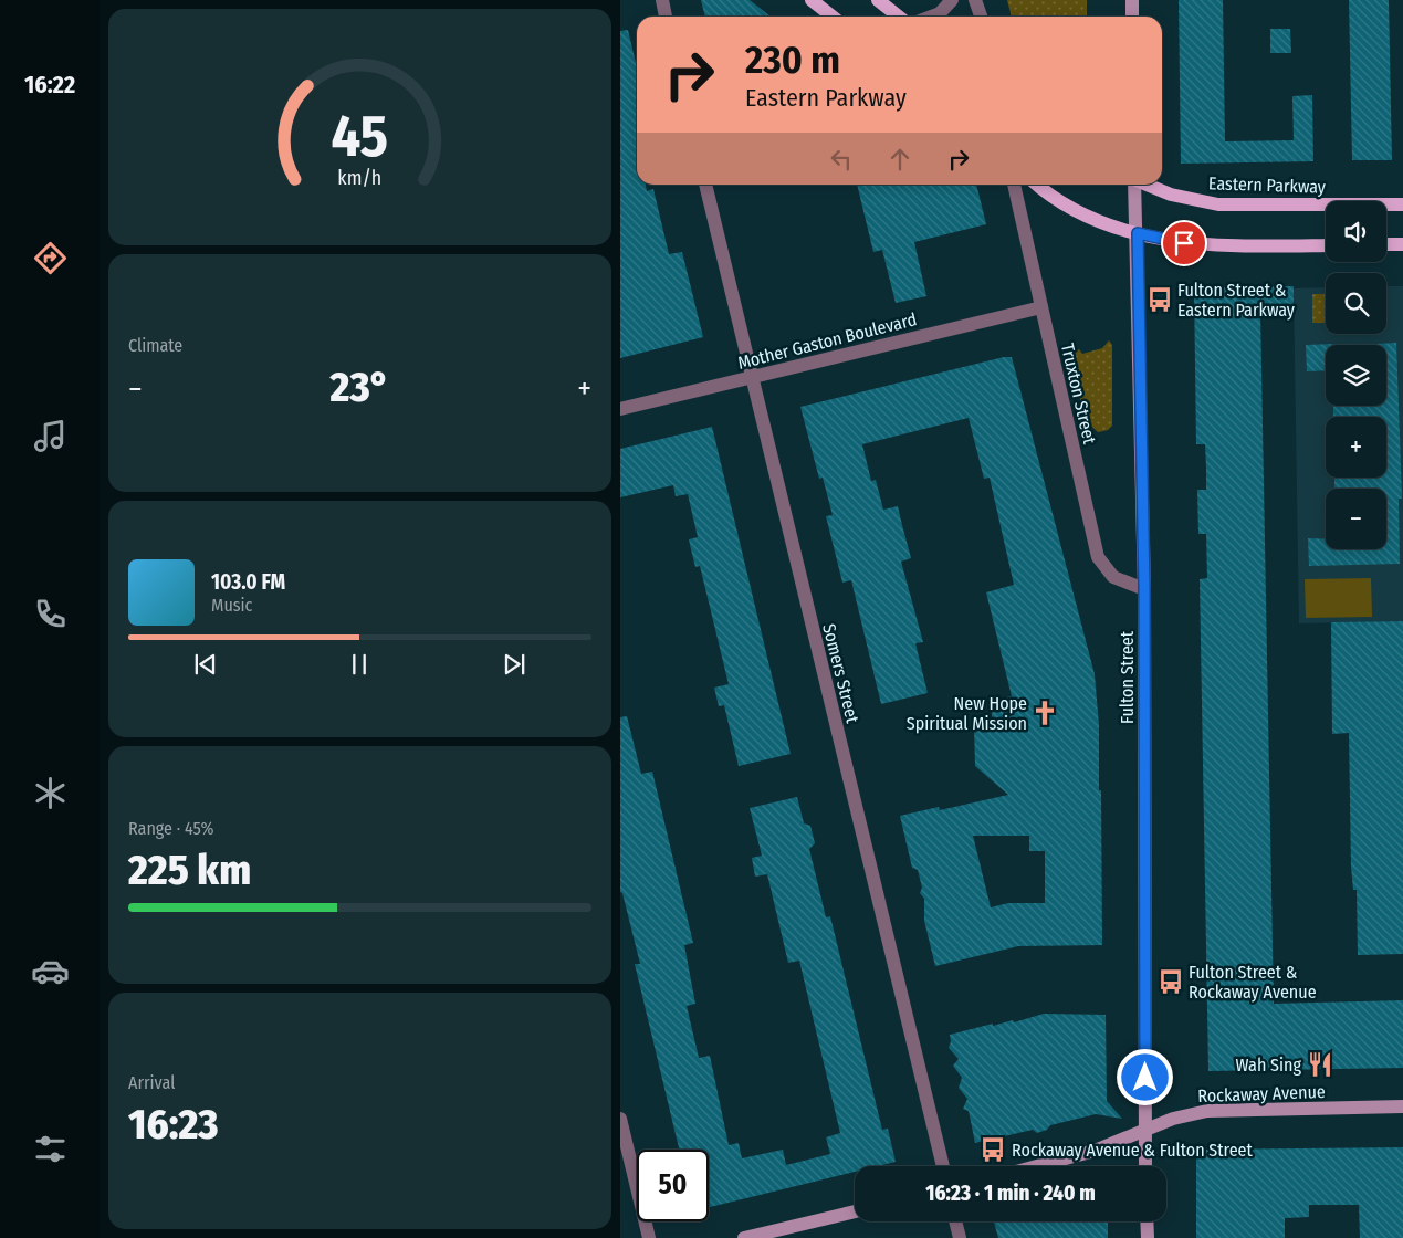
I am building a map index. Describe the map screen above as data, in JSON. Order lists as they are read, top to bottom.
{
  "streets": {
    "main road": ["Eastern Parkway", "Fulton Street", "Rockaway Avenue"],
    "street": ["Mother Gaston Boulevard", "Truxton Street", "Somers Street"]
  },
  "crossings": [
    ["Mother Gaston Boulevard", "Truxton Street"],
    ["Mother Gaston Boulevard", "Somers Street"],
    ["Truxton Street", "Fulton Street"],
    ["Fulton Street", "Rockaway Avenue"]
  ],
  "places": {
    "bus stop": ["Fulton Street & Eastern Parkway", "Fulton Street & Rockaway Avenue", "Rockaway Avenue & Fulton Street"],
    "church": ["New Hope Spiritual Mission"],
    "restaurant": ["Wah Sing"]
  },
  "page": {
    "tabs": "16:22",
    "turn": ["230 m", "Eastern Parkway"],
    "map_buttons": ["+", "−"],
    "tile": [
      "Climate",
      ["Range · 45%", "225 km"],
      ["Arrival", "16:23"]
    ],
    "heat": ["−", "23°", "+"],
    "song": ["103.0 FM", "Music"],
    "limit": "50",
    "trip": "16:23 · 1 min · 240 m",
    "gauge": ["45", "km/h"]
  }
}
